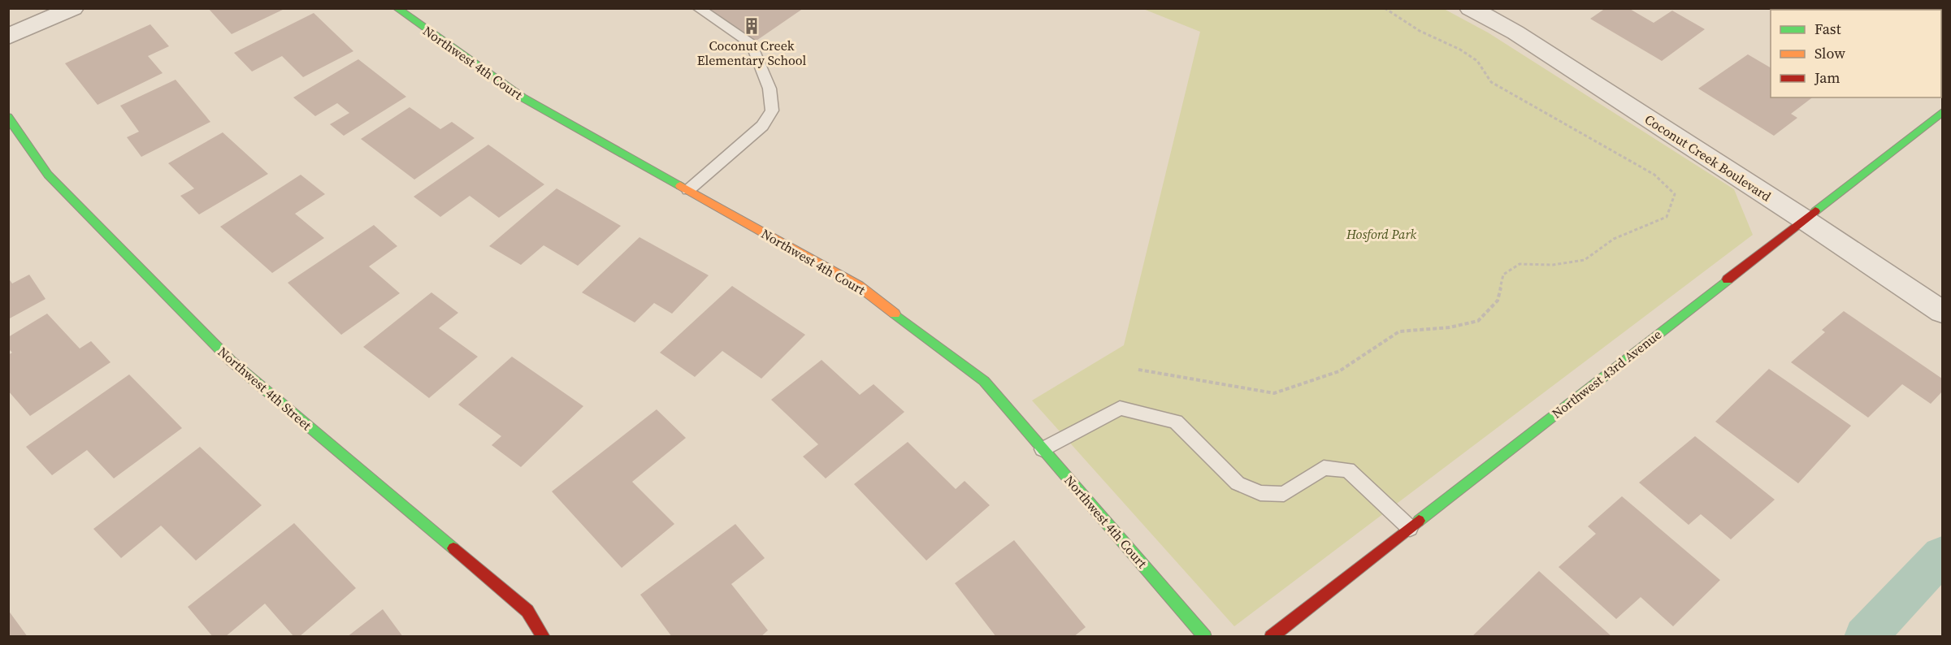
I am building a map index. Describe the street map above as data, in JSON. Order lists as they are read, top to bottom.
{
  "streets": {
    "street": [
      "Northwest 4th Court",
      "Coconut Creek Boulevard",
      "Northwest 43rd Avenue",
      "Northwest 4th Street"
    ]
  },
  "crossings": [
    ["Coconut Creek Boulevard", "Northwest 43rd Avenue"]
  ],
  "parks": ["Hosford Park"],
  "places": {
    "building": ["Coconut Creek Elementary School"]
  },
  "legend": ["Fast", "Slow", "Jam"]
}
